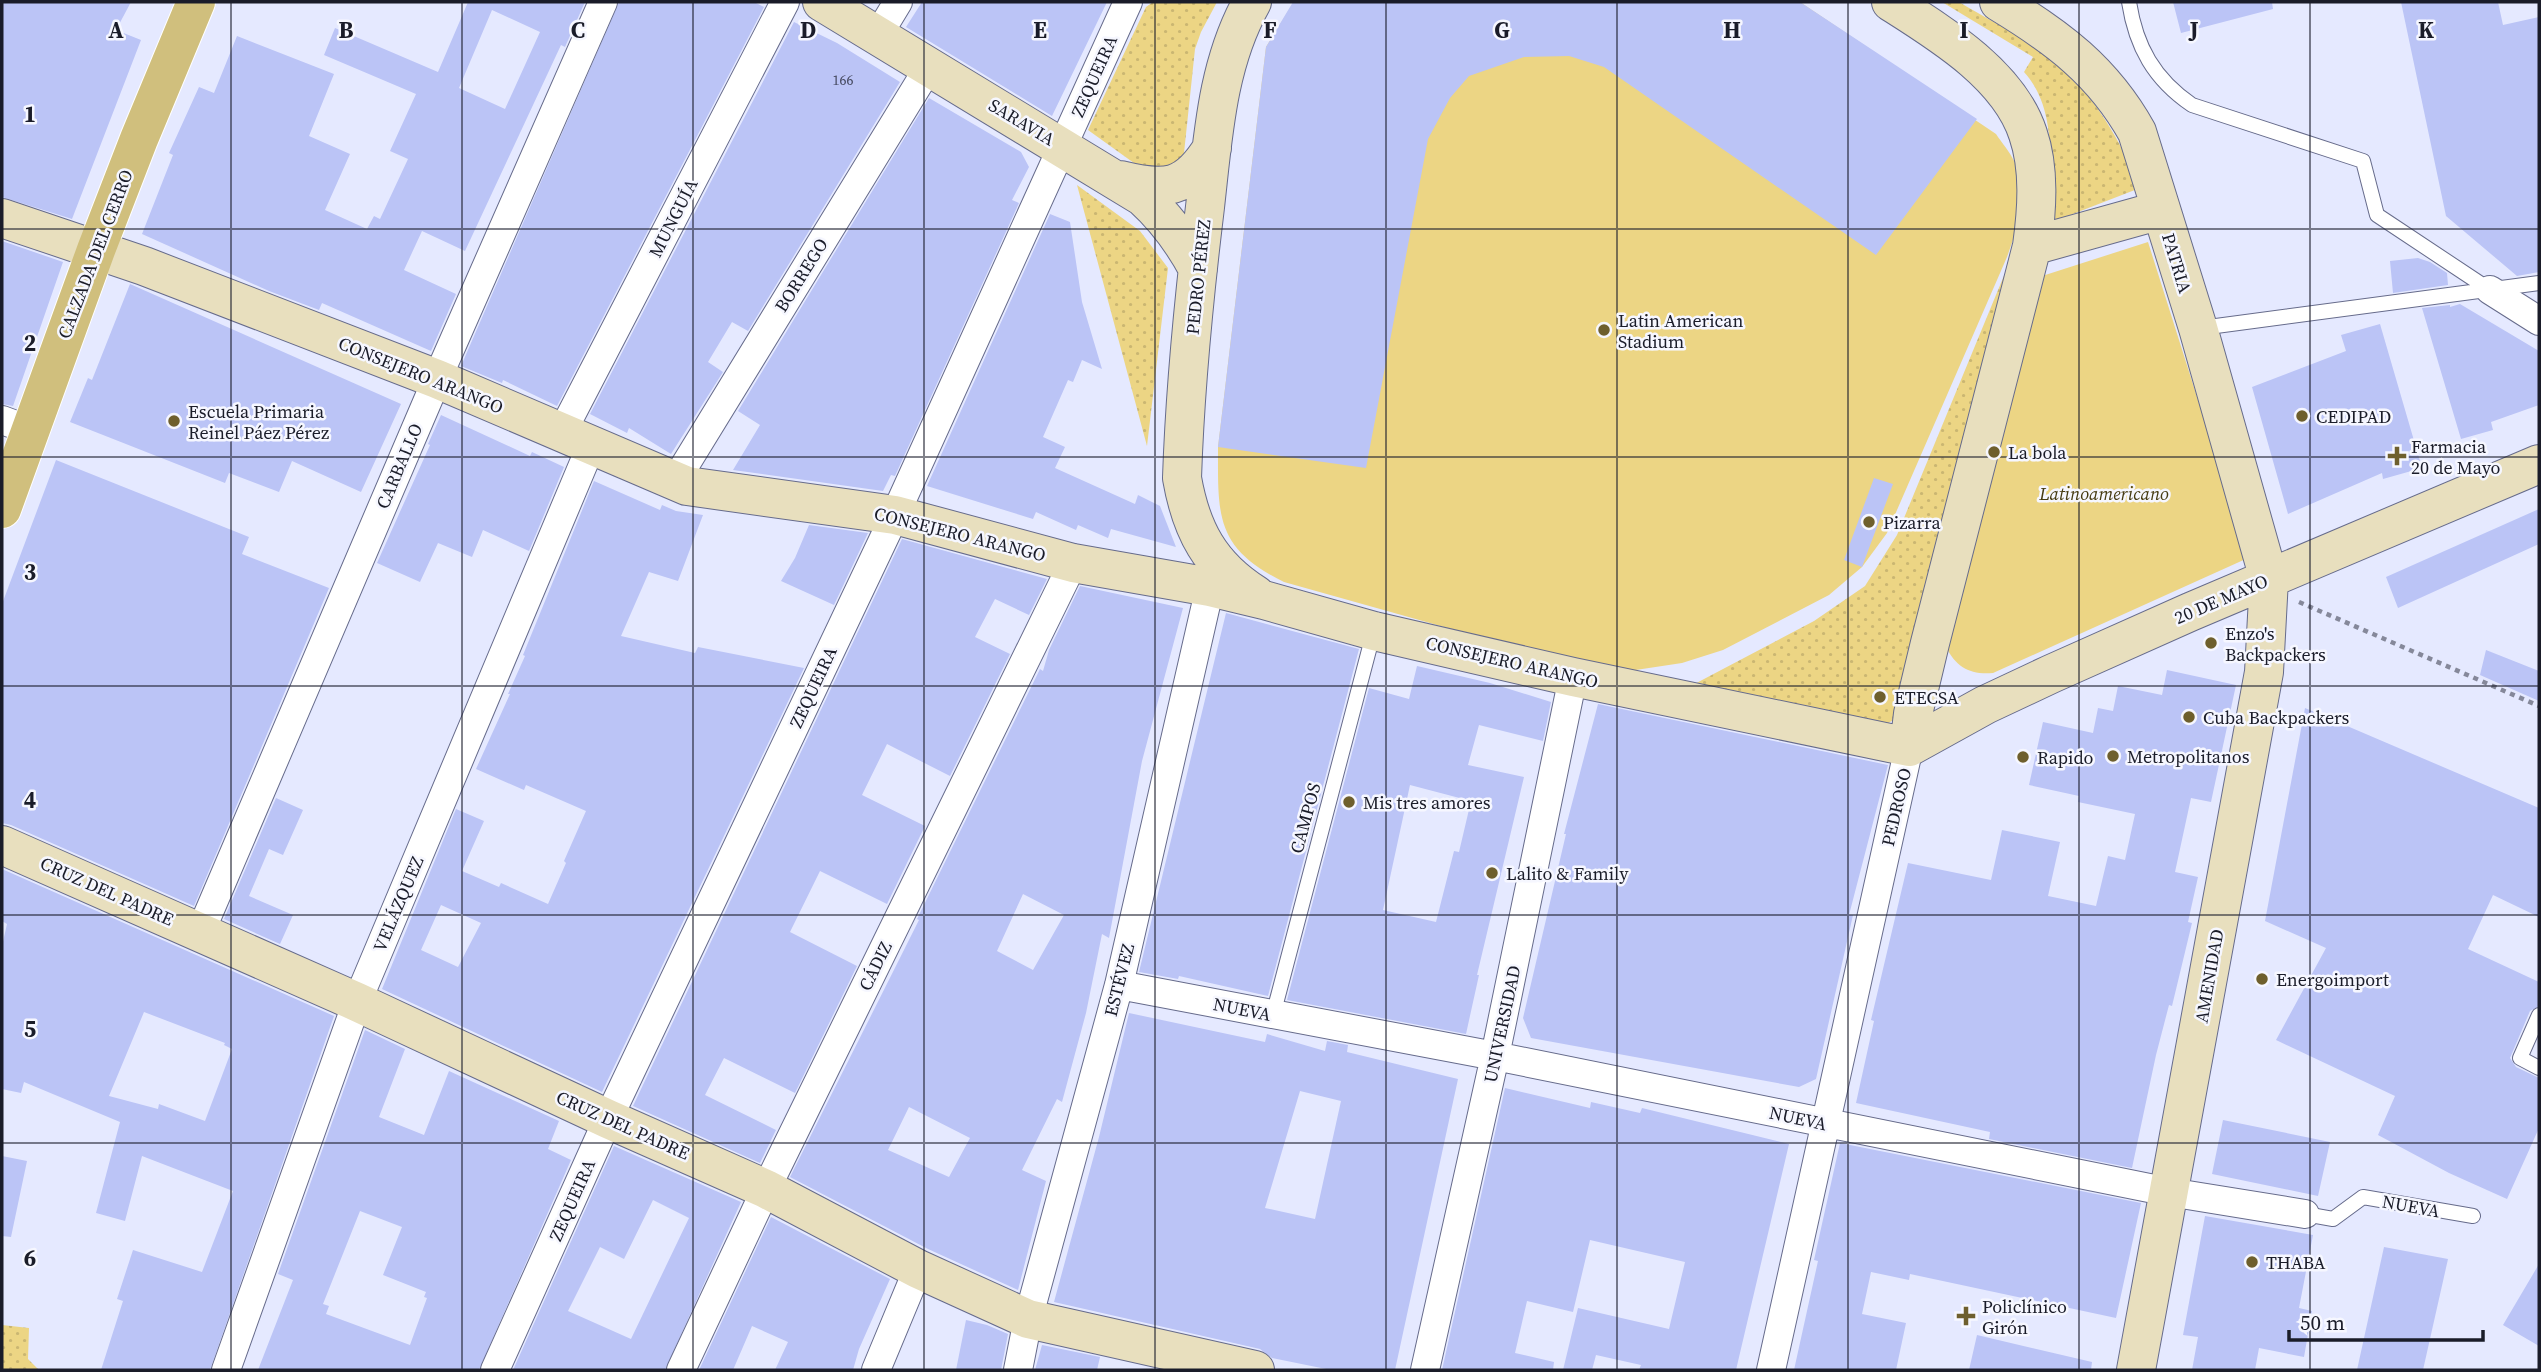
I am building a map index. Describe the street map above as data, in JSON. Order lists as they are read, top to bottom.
{
  "streets": {
    "main road": ["CALZADA DEL CERRO"],
    "street": [
      "ZEQUEIRA",
      "SARAVIA",
      "MUNGUÍA",
      "PATRIA",
      "BORREGO",
      "PEDRO PÉREZ",
      "CONSEJERO ARANGO",
      "CARBALLO",
      "20 DE MAYO",
      "PEDROSO",
      "CRUZ DEL PADRE",
      "VELÁZQUEZ",
      "CÁDIZ",
      "AMENIDAD",
      "ESTÉVEZ",
      "NUEVA",
      "UNIVERSIDAD"
    ],
    "lane": ["CAMPOS"]
  },
  "crossings": [
    ["ZEQUEIRA", "SARAVIA"],
    ["ZEQUEIRA", "CONSEJERO ARANGO"],
    ["ZEQUEIRA", "CRUZ DEL PADRE"],
    ["SARAVIA", "BORREGO"],
    ["SARAVIA", "PEDRO PÉREZ"],
    ["MUNGUÍA", "CONSEJERO ARANGO"],
    ["MUNGUÍA", "VELÁZQUEZ"],
    ["CALZADA DEL CERRO", "CONSEJERO ARANGO"],
    ["PATRIA", "20 DE MAYO"],
    ["PATRIA", "AMENIDAD"],
    ["BORREGO", "CONSEJERO ARANGO"],
    ["PEDRO PÉREZ", "CONSEJERO ARANGO"],
    ["PEDRO PÉREZ", "ESTÉVEZ"],
    ["CONSEJERO ARANGO", "CARBALLO"],
    ["CONSEJERO ARANGO", "20 DE MAYO"],
    ["CONSEJERO ARANGO", "PEDROSO"],
    ["CONSEJERO ARANGO", "CAMPOS"],
    ["CONSEJERO ARANGO", "VELÁZQUEZ"],
    ["CONSEJERO ARANGO", "CÁDIZ"],
    ["CONSEJERO ARANGO", "ESTÉVEZ"],
    ["CONSEJERO ARANGO", "UNIVERSIDAD"],
    ["CARBALLO", "CRUZ DEL PADRE"],
    ["20 DE MAYO", "PEDROSO"],
    ["20 DE MAYO", "AMENIDAD"],
    ["PEDROSO", "NUEVA"],
    ["CAMPOS", "NUEVA"],
    ["CRUZ DEL PADRE", "VELÁZQUEZ"],
    ["CRUZ DEL PADRE", "CÁDIZ"],
    ["CRUZ DEL PADRE", "ESTÉVEZ"],
    ["AMENIDAD", "NUEVA"],
    ["ESTÉVEZ", "NUEVA"],
    ["NUEVA", "UNIVERSIDAD"]
  ],
  "parks": ["Latinoamericano"],
  "places": {
    "other": [
      "Latin American Stadium",
      "CEDIPAD",
      "Escuela Primaria Reinel Páez Pérez",
      "La bola",
      "Pizarra",
      "Enzo's Backpackers",
      "ETECSA",
      "Cuba Backpackers",
      "Metropolitanos",
      "Rapido",
      "Mis tres amores",
      "Lalito & Family",
      "Energoimport",
      "THABA"
    ],
    "health": ["Farmacia 20 de Mayo", "Policlínico Girón"]
  },
  "house_numbers": ["166"],
  "scale_bar": "50 m",
  "grid": {
    "columns": [
      "A",
      "B",
      "C",
      "D",
      "E",
      "F",
      "G",
      "H",
      "I",
      "J",
      "K"
    ],
    "rows": [
      "1",
      "2",
      "3",
      "4",
      "5",
      "6"
    ]
  }
}
